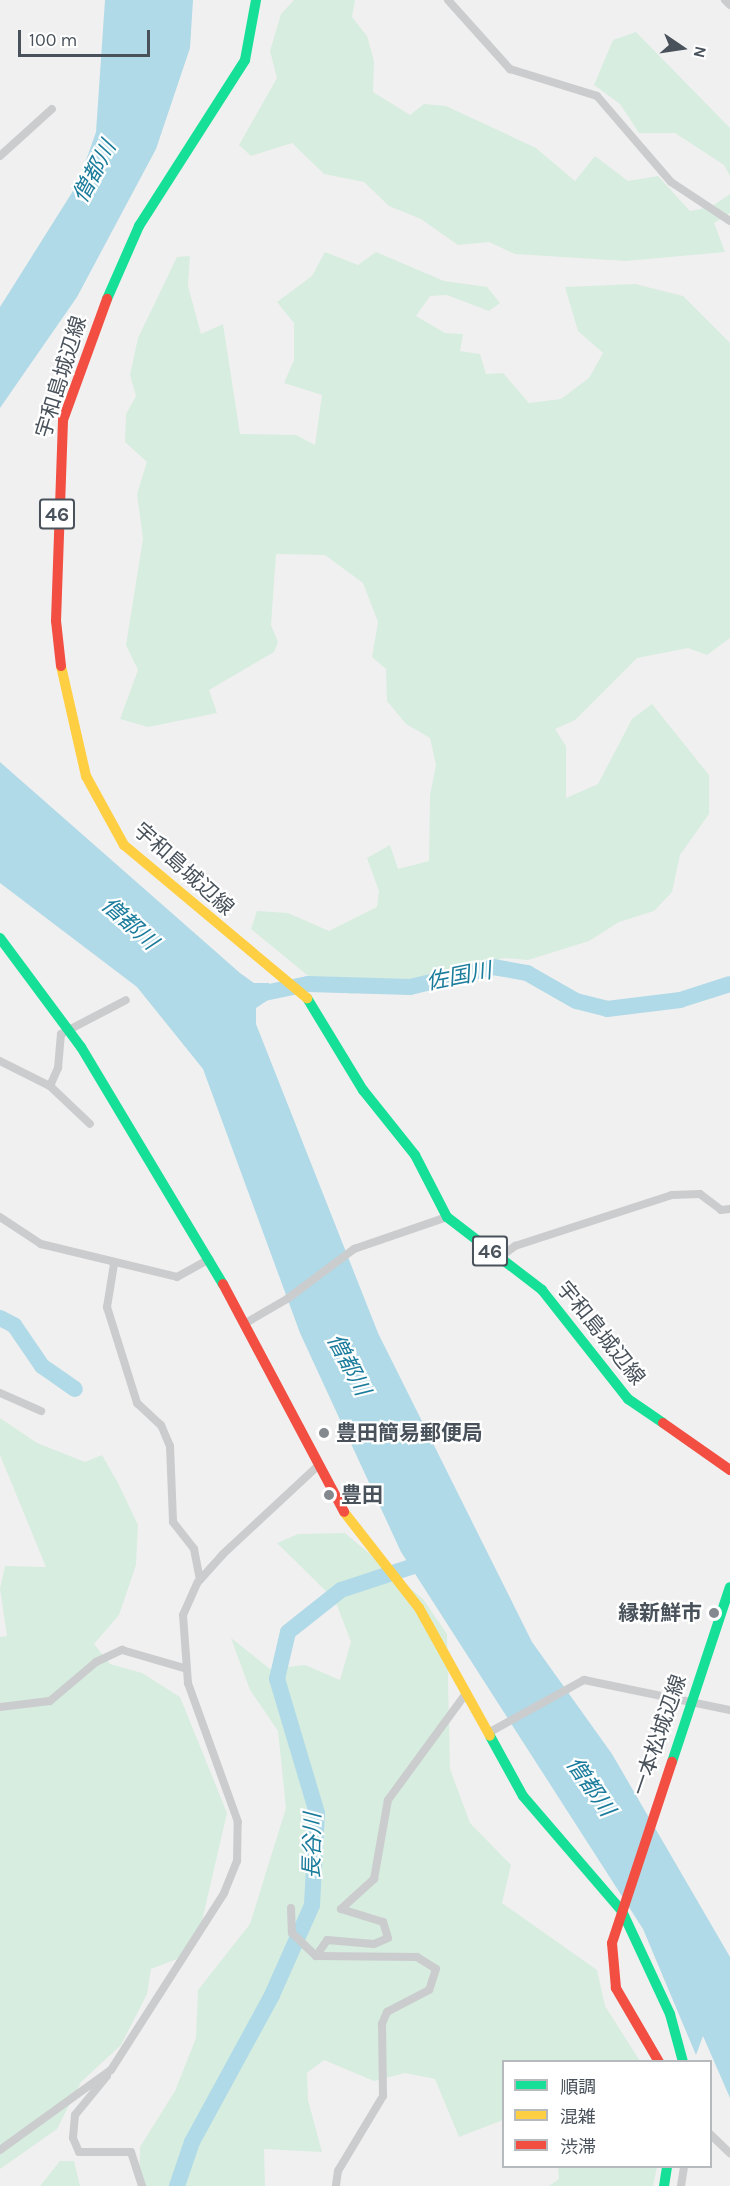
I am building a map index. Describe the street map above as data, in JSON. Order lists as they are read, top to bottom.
{
  "streets": {
    "main road": ["宇和島城辺線", "46", "一本松城辺線"]
  },
  "water": ["僧都川", "佐国川", "長谷川"],
  "places": ["豊田簡易郵便局", "豊田", "縁新鮮市"],
  "legend": ["順調", "混雑", "渋滞"],
  "scale_bar": "100 m",
  "north": "right"
}
